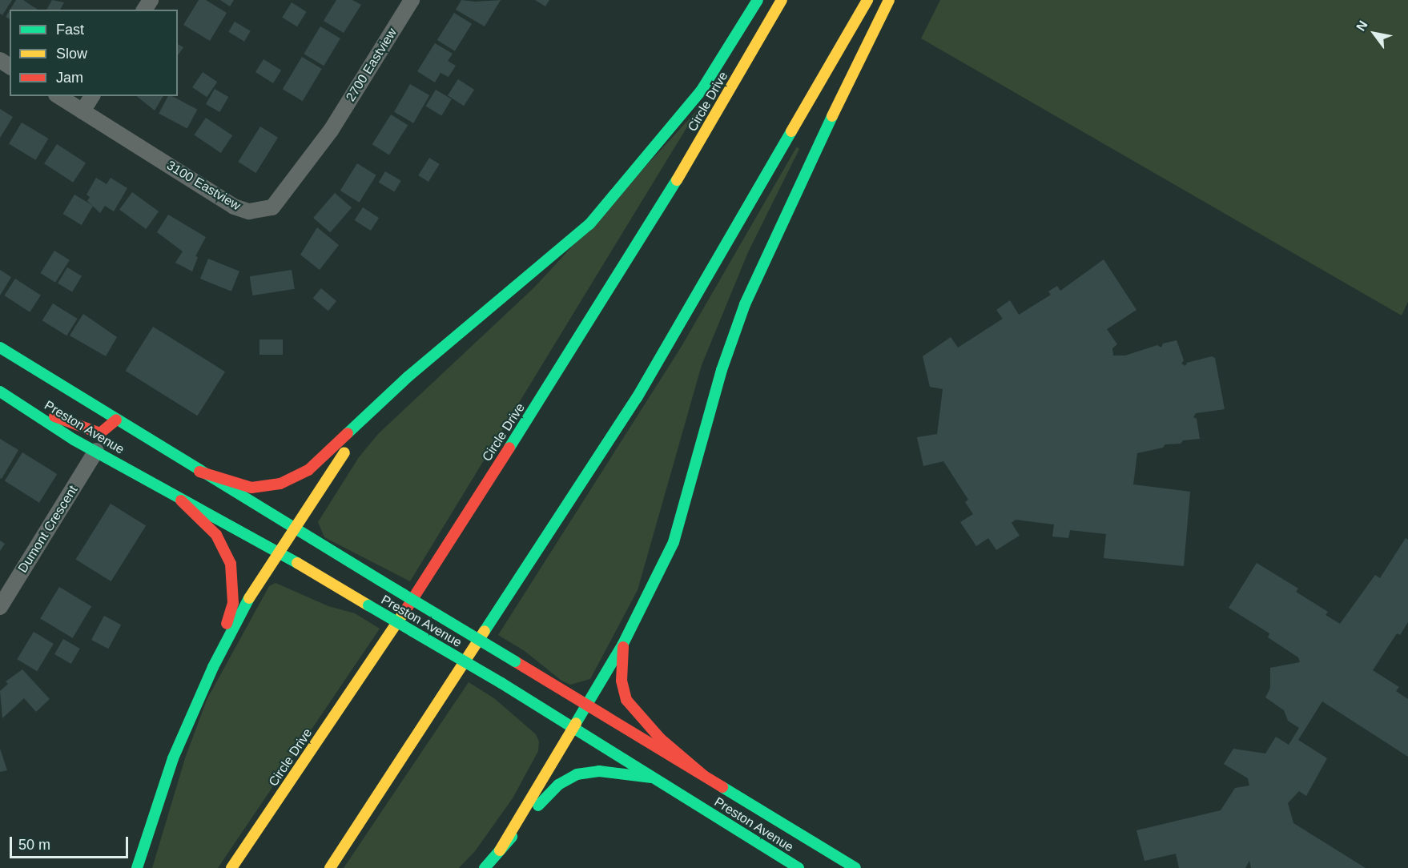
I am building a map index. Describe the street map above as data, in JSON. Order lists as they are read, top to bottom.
{
  "streets": {
    "main road": ["Circle Drive", "Preston Avenue"],
    "street": ["2700 Eastview", "3100 Eastview", "Dumont Crescent"]
  },
  "crossings": [
    ["2700 Eastview", "3100 Eastview"],
    ["Preston Avenue", "Dumont Crescent"]
  ],
  "legend": ["Fast", "Slow", "Jam"],
  "scale_bar": "50 m",
  "north": "top left"
}
